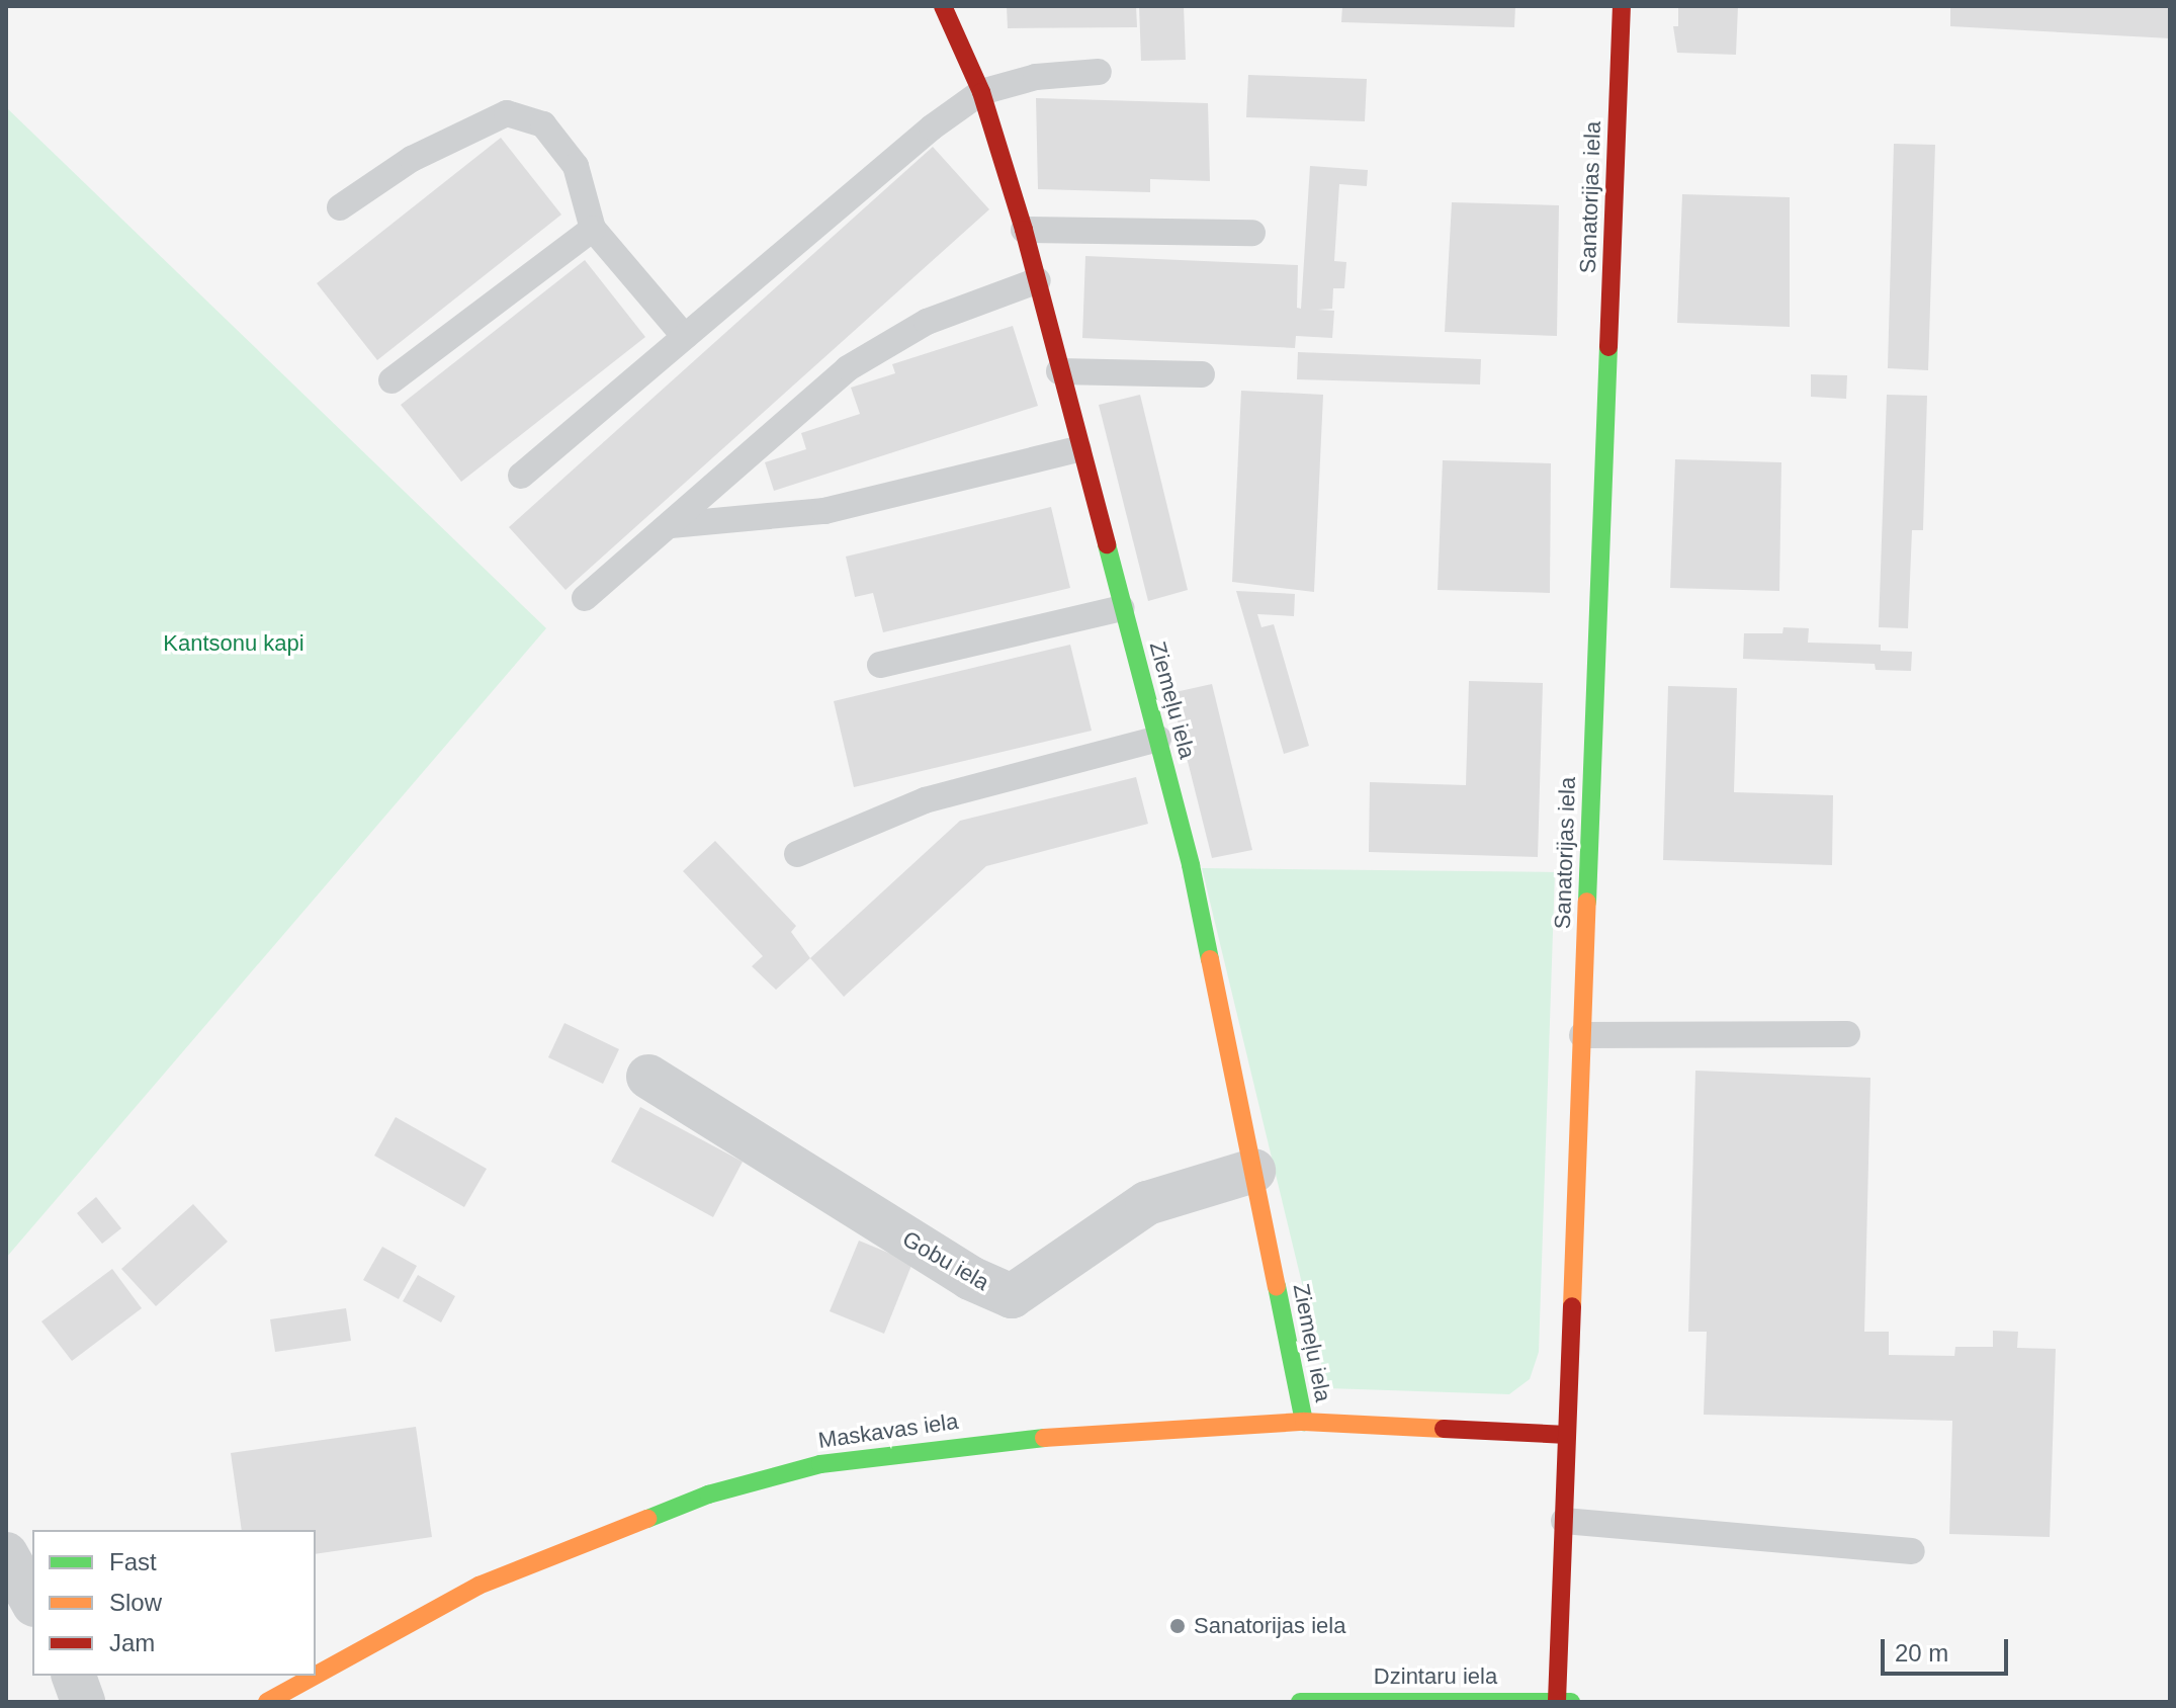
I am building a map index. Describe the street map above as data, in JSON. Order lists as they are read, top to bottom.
{
  "streets": {
    "street": [
      "Sanatorijas iela",
      "Ziemeļu iela",
      "Gobu iela",
      "Maskavas iela",
      "Dzintaru iela"
    ]
  },
  "crossings": [
    ["Sanatorijas iela", "Maskavas iela"],
    ["Sanatorijas iela", "Dzintaru iela"],
    ["Ziemeļu iela", "Gobu iela"],
    ["Ziemeļu iela", "Maskavas iela"]
  ],
  "parks": ["Kantsonu kapi"],
  "places": ["Sanatorijas iela"],
  "legend": ["Fast", "Slow", "Jam"],
  "scale_bar": "20 m"
}
